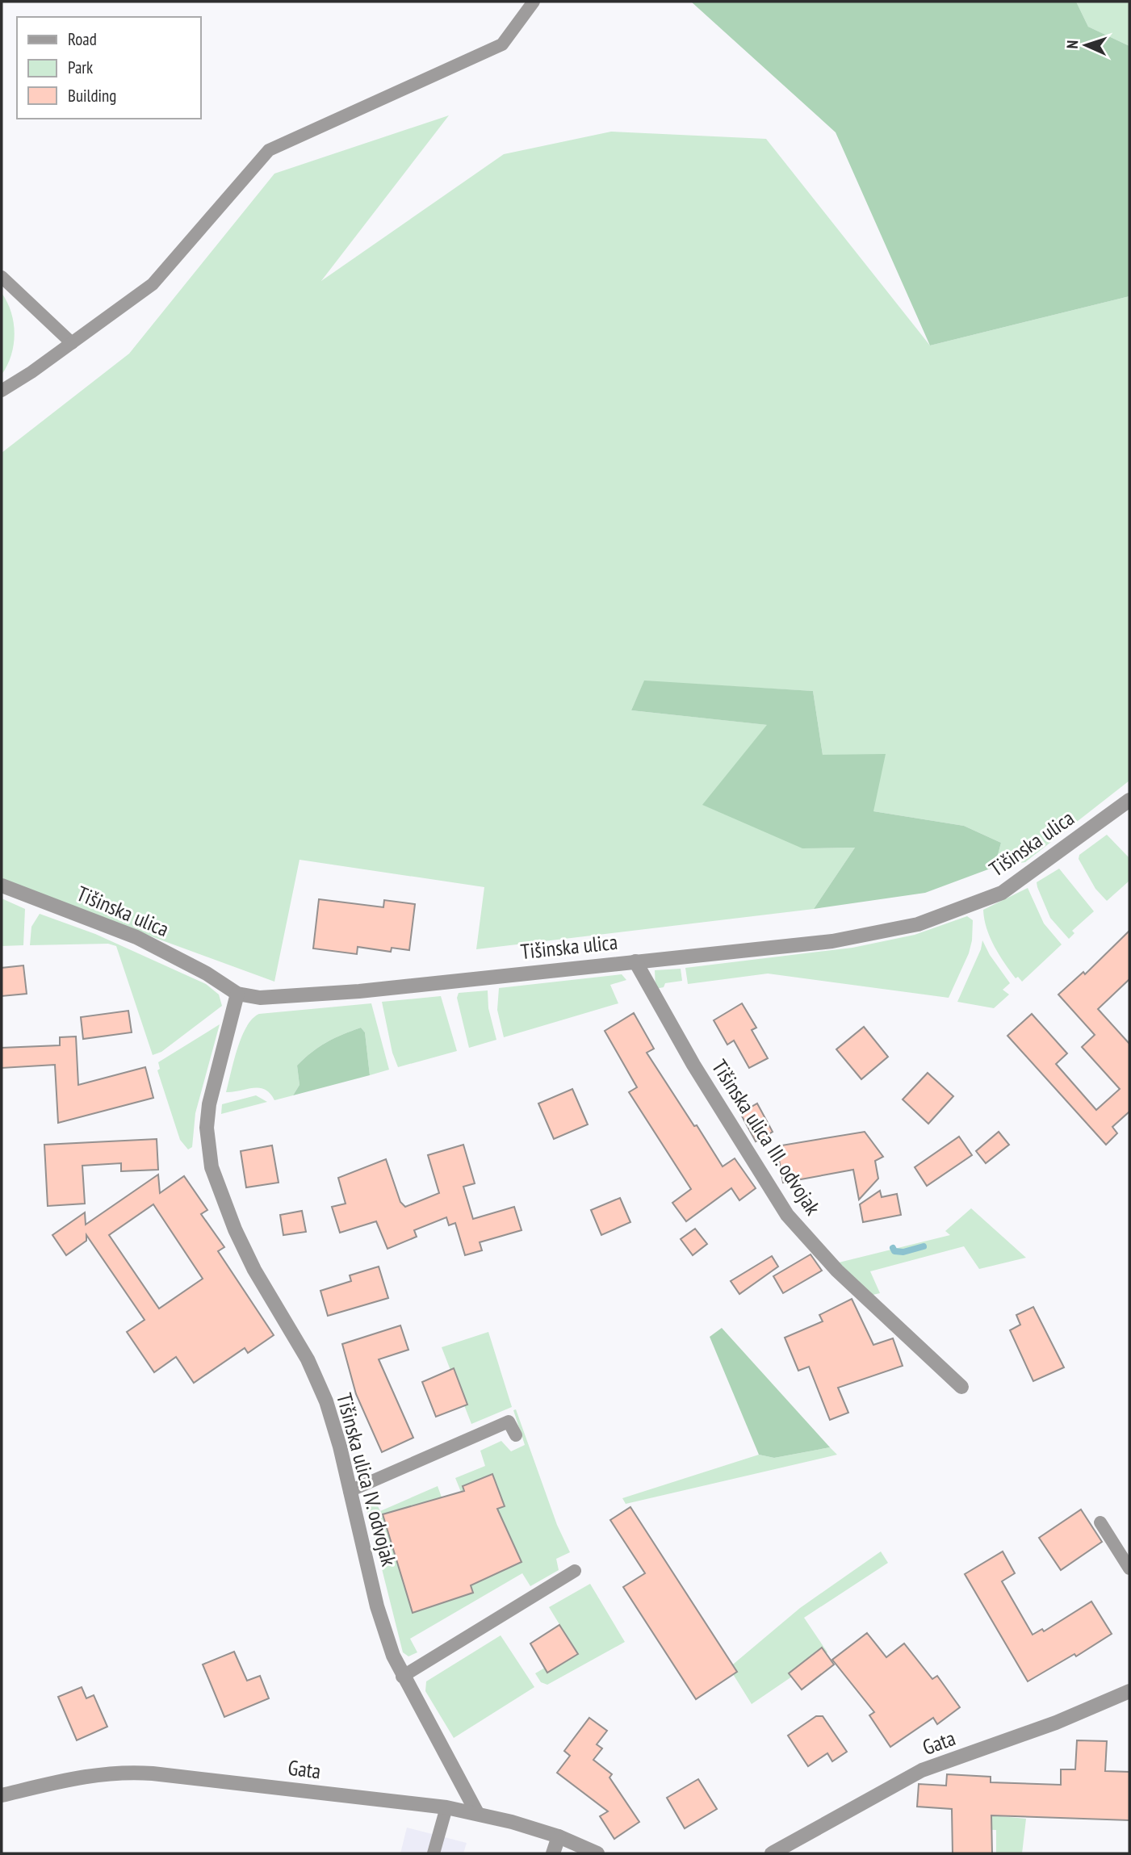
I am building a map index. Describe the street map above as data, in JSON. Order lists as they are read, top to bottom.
{
  "streets": {
    "street": [
      "Tišinska ulica",
      "Tišinska ulica III. odvojak",
      "Tišinska ulica IV. odvojak",
      "Gata"
    ]
  },
  "crossings": [
    ["Tišinska ulica", "Tišinska ulica III. odvojak"],
    ["Tišinska ulica", "Tišinska ulica IV. odvojak"],
    ["Tišinska ulica IV. odvojak", "Gata"]
  ],
  "legend": ["Road", "Park", "Building"],
  "north": "left"
}
